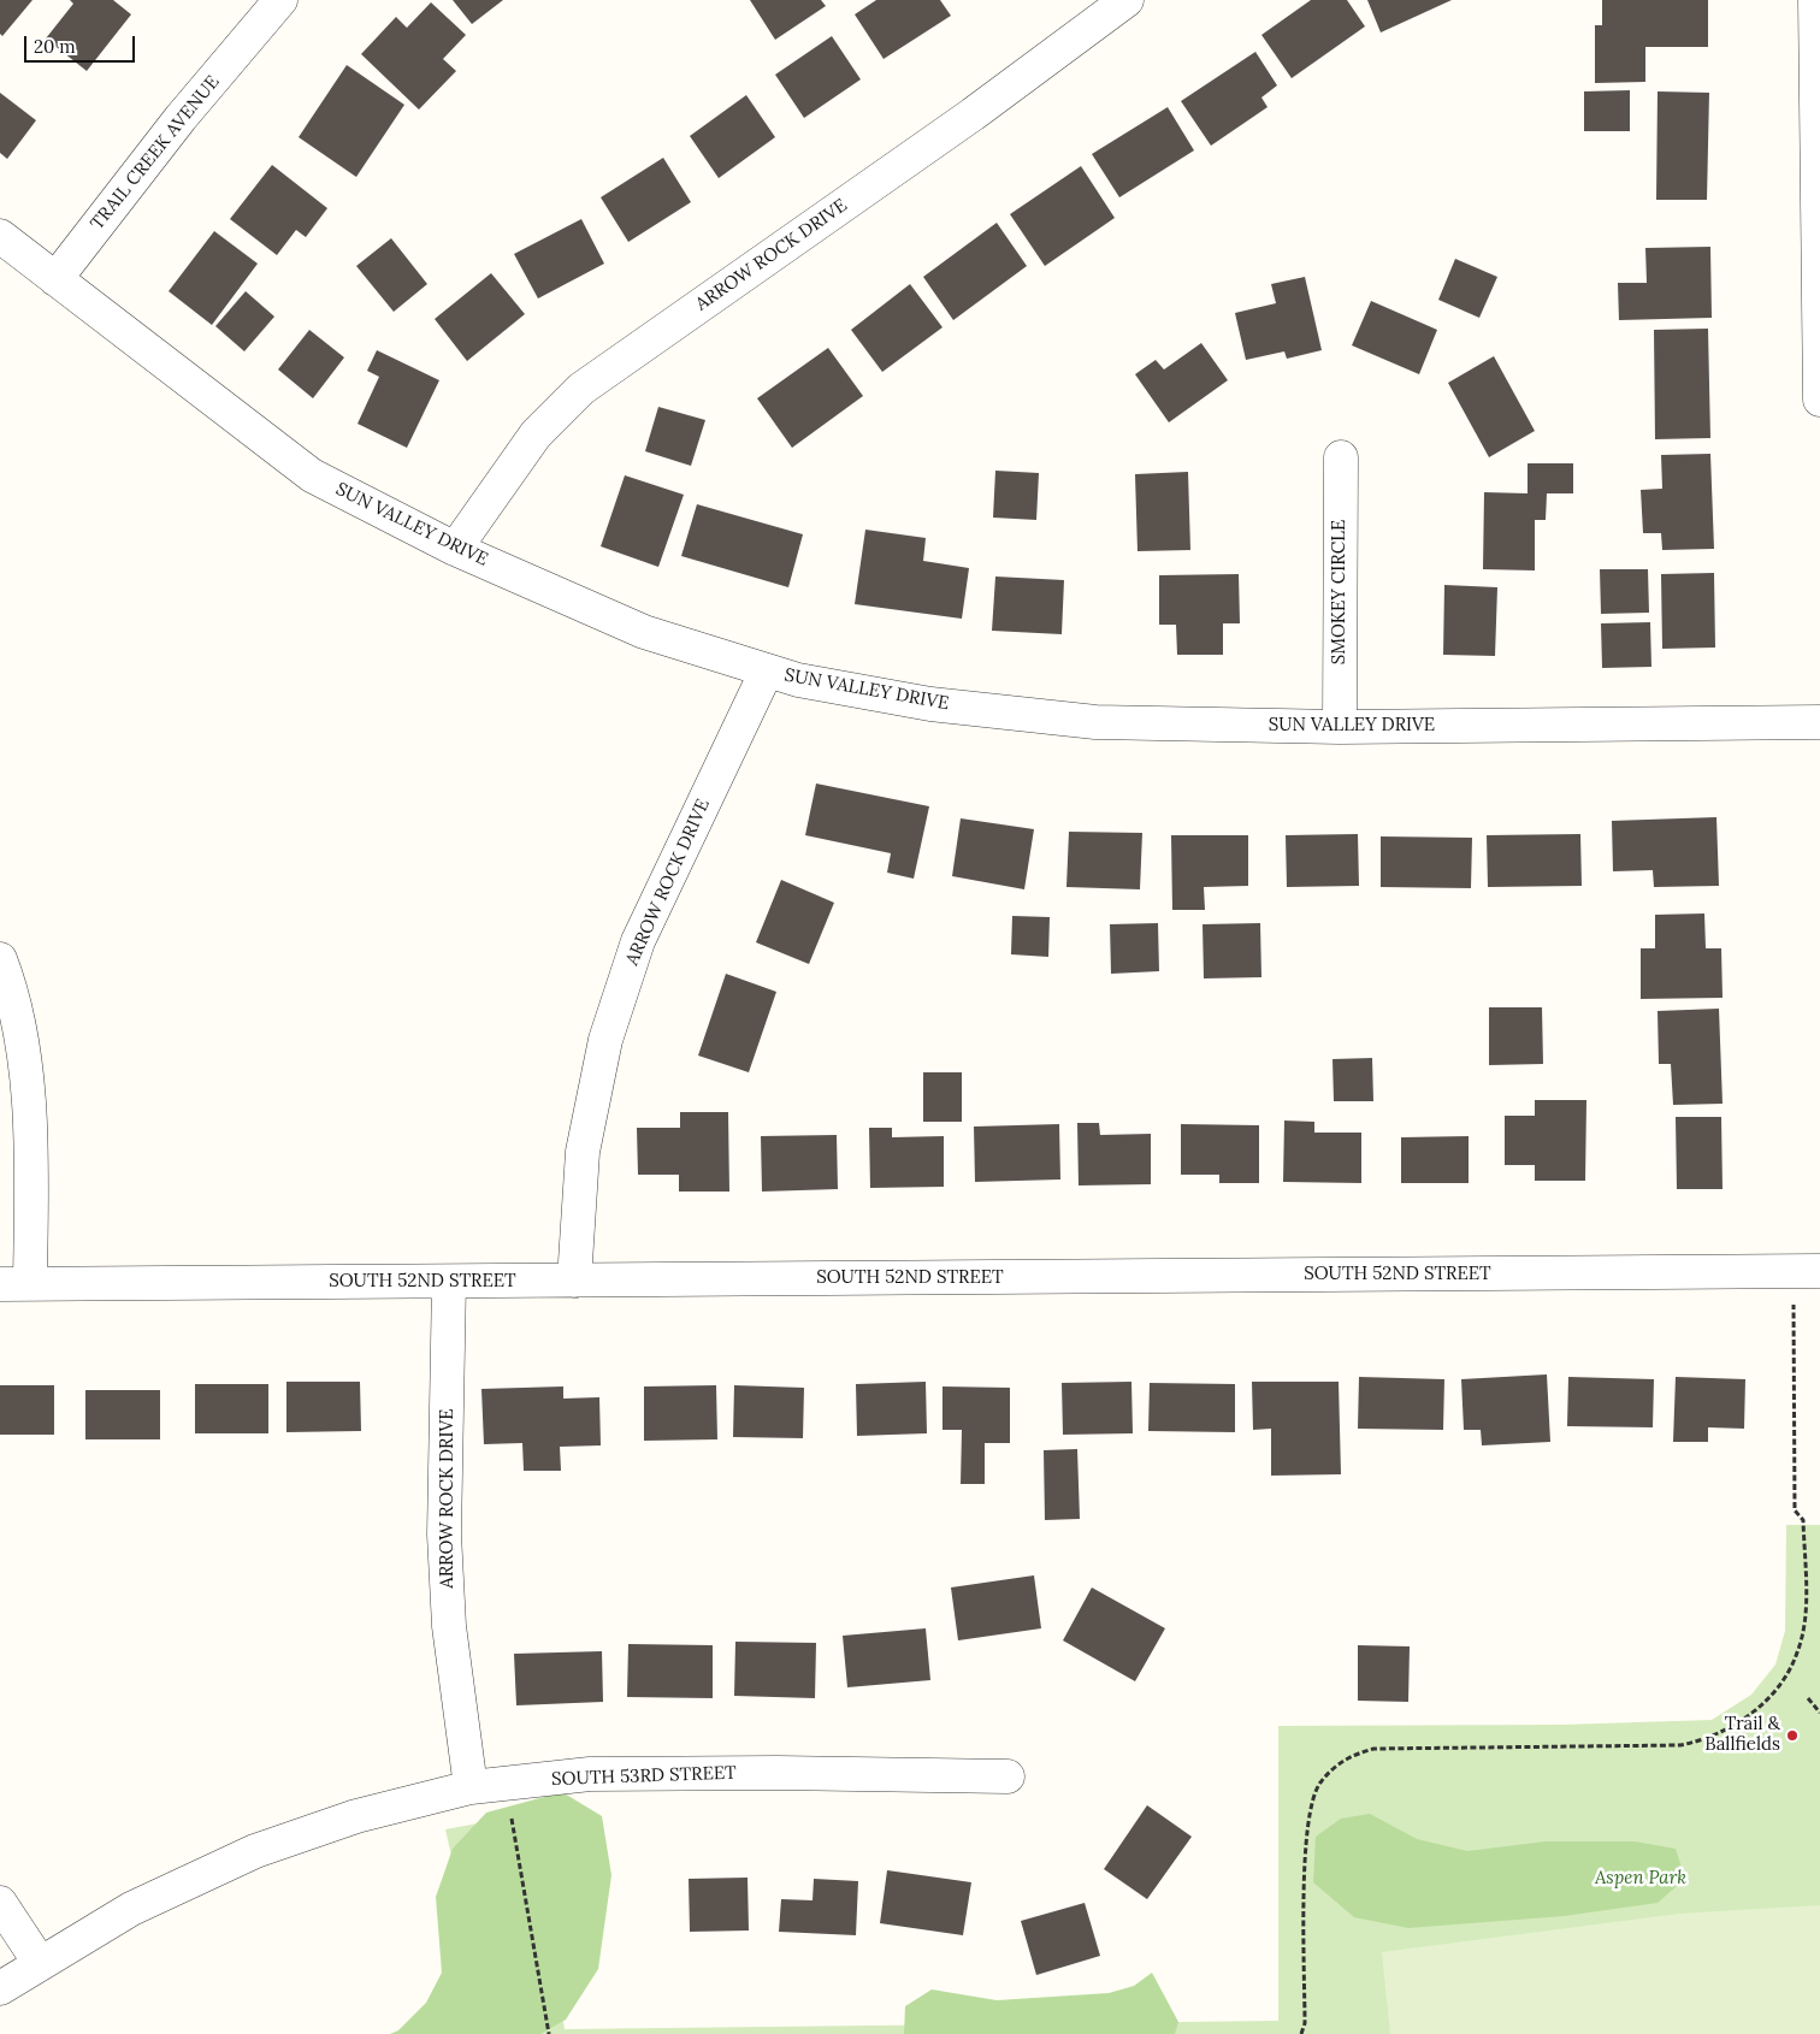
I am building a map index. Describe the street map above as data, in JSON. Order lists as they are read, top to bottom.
{
  "streets": {
    "street": [
      "TRAIL CREEK AVENUE",
      "ARROW ROCK DRIVE",
      "SUN VALLEY DRIVE",
      "SMOKEY CIRCLE",
      "SOUTH 52ND STREET",
      "SOUTH 53RD STREET"
    ]
  },
  "crossings": [
    ["TRAIL CREEK AVENUE", "SUN VALLEY DRIVE"],
    ["ARROW ROCK DRIVE", "SUN VALLEY DRIVE"],
    ["ARROW ROCK DRIVE", "SOUTH 52ND STREET"],
    ["ARROW ROCK DRIVE", "SOUTH 53RD STREET"],
    ["SUN VALLEY DRIVE", "SMOKEY CIRCLE"]
  ],
  "parks": ["Aspen Park"],
  "places": ["Trail & Ballfields"],
  "scale_bar": "20 m"
}
